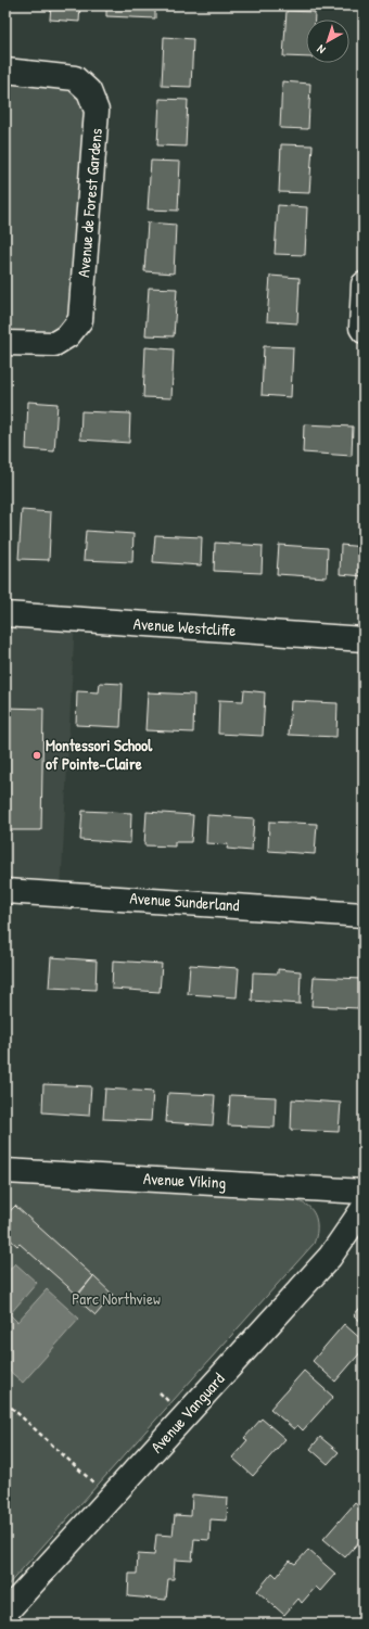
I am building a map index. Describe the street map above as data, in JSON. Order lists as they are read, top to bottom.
{
  "streets": {
    "street": [
      "Avenue de Forest Gardens",
      "Avenue Westcliffe",
      "Avenue Sunderland",
      "Avenue Viking",
      "Avenue Vanguard"
    ]
  },
  "parks": ["Parc Northview"],
  "places": ["Montessori School of Pointe-Claire"],
  "north": "bottom left"
}
